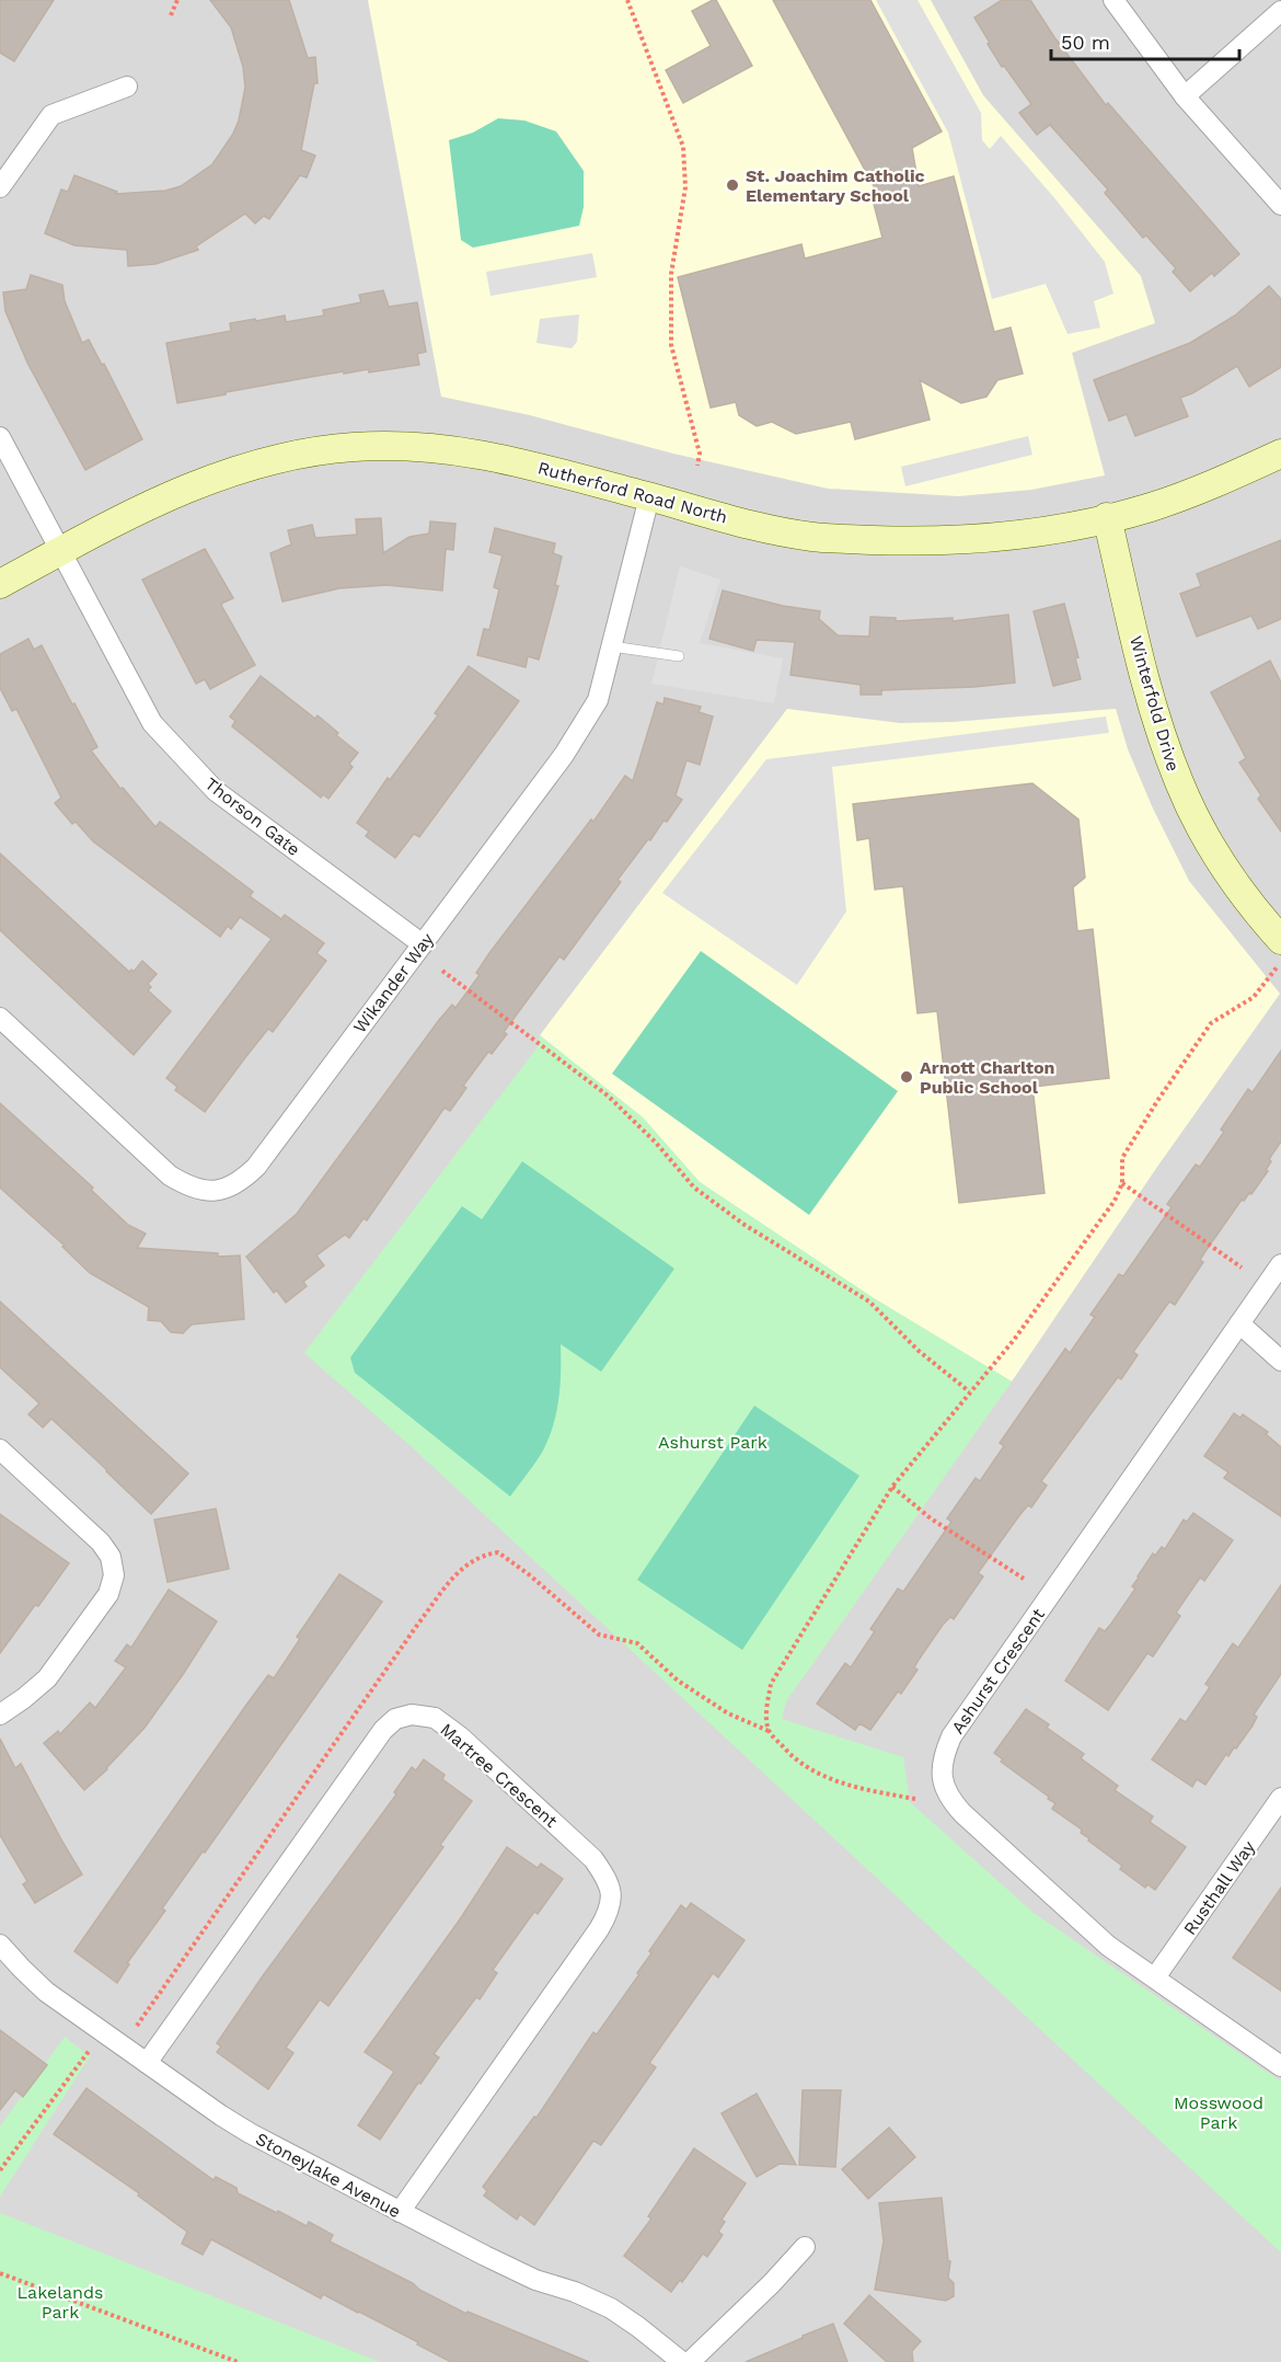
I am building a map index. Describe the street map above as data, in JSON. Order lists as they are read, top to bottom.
{
  "streets": {
    "street": [
      "Rutherford Road North",
      "Winterfold Drive",
      "Thorson Gate",
      "Wikander Way",
      "Ashurst Crescent",
      "Martree Crescent",
      "Rusthall Way",
      "Stoneylake Avenue"
    ]
  },
  "crossings": [
    ["Rutherford Road North", "Winterfold Drive"],
    ["Rutherford Road North", "Thorson Gate"],
    ["Rutherford Road North", "Wikander Way"],
    ["Thorson Gate", "Wikander Way"],
    ["Ashurst Crescent", "Rusthall Way"],
    ["Martree Crescent", "Stoneylake Avenue"]
  ],
  "parks": ["Ashurst Park", "Mosswood Park", "Lakelands Park"],
  "places": ["St. Joachim Catholic Elementary School", "Arnott Charlton Public School"],
  "scale_bar": "50 m"
}
